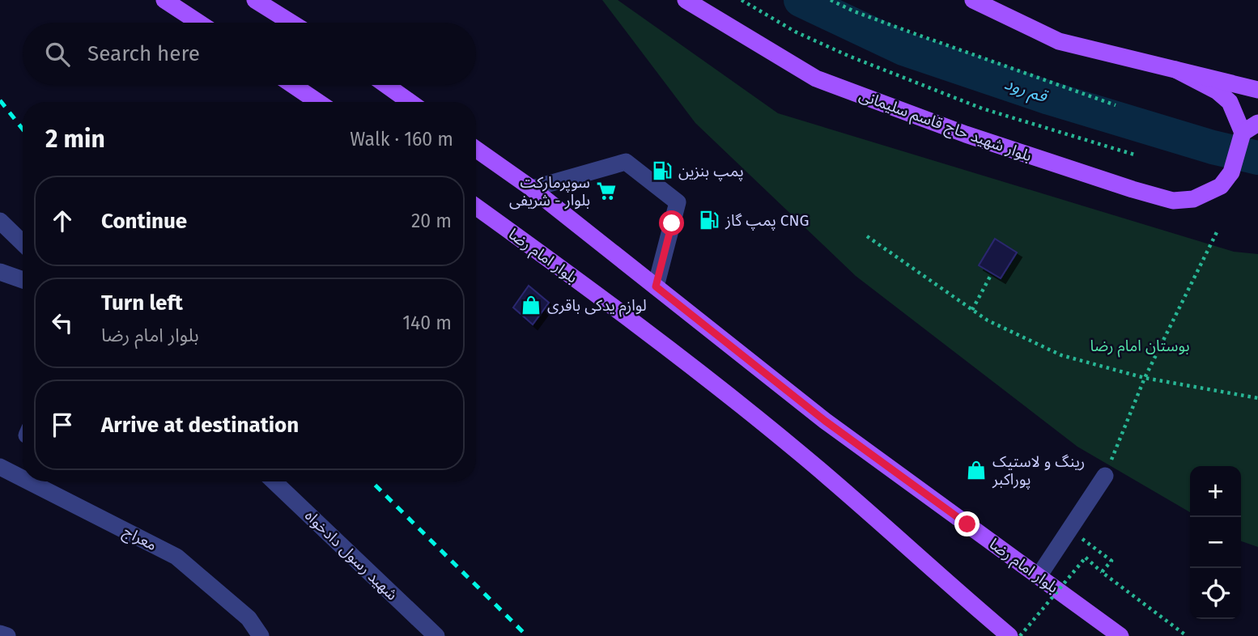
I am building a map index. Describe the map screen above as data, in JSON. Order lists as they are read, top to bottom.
{
  "streets": {
    "main road": ["بلوار شهید حاج قاسم سلیمانی", "بلوار امام رضا"],
    "street": ["معراج", "شهید رسول دادخواه"]
  },
  "water": ["قم رود"],
  "parks": ["بوستان امام رضا"],
  "places": {
    "fuel station": ["پمپ بنزین", "پمپ گاز CNG"],
    "supermarket": ["سوپرمارکت بلوار - شریفی"],
    "shop": ["لوازم یدکی باقری", "رینگ و لاستیک پوراکبر"]
  },
  "page": {
    "search": "Search here",
    "heading": ["2 min", "Walk · 160 m"],
    "list": [
      ["Continue", "20 m"],
      ["Turn left", "بلوار امام رضا", "140 m"],
      "Arrive at destination"
    ],
    "map_buttons": ["+", "−"]
  }
}
